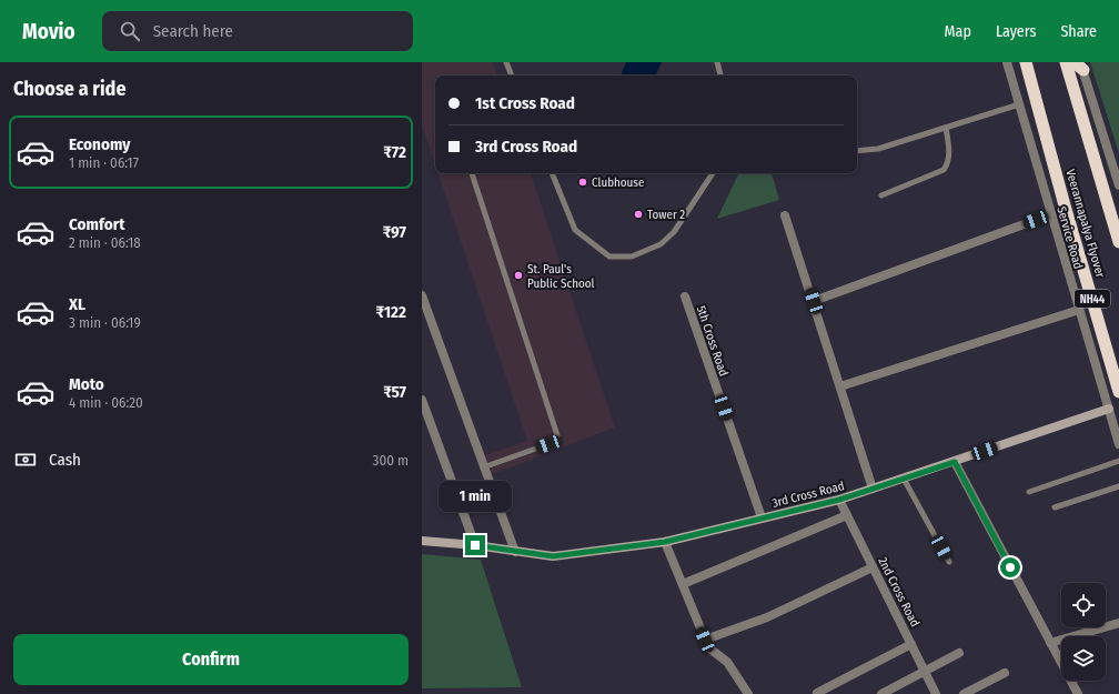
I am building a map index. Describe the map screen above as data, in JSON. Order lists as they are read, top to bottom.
{
  "streets": {
    "highway": ["Veerannapalya Flyover", "NH44"],
    "main road": ["3rd Cross Road"],
    "street": ["Service Road", "5th Cross Road", "2nd Cross Road"]
  },
  "crossings": [
    ["Service Road", "3rd Cross Road"],
    ["5th Cross Road", "3rd Cross Road"],
    ["3rd Cross Road", "2nd Cross Road"]
  ],
  "places": ["Clubhouse", "Tower 2", "St. Paul's Public School"],
  "page": {
    "header": "Movio",
    "search": "Search here",
    "nav": ["Map", "Layers", "Share"],
    "heading": "Choose a ride",
    "banner": ["1st Cross Road", "3rd Cross Road"],
    "list": [
      {
        "name": "Economy",
        "note": "1 min · 06:17",
        "value": "₹72"
      },
      {
        "name": "Comfort",
        "note": "2 min · 06:18",
        "value": "₹97"
      },
      {
        "name": "XL",
        "note": "3 min · 06:19",
        "value": "₹122"
      },
      {
        "name": "Moto",
        "note": "4 min · 06:20",
        "value": "₹57"
      }
    ],
    "pay": ["Cash", "300 m"],
    "bubble": "1 min",
    "buttons": "Confirm"
  }
}
